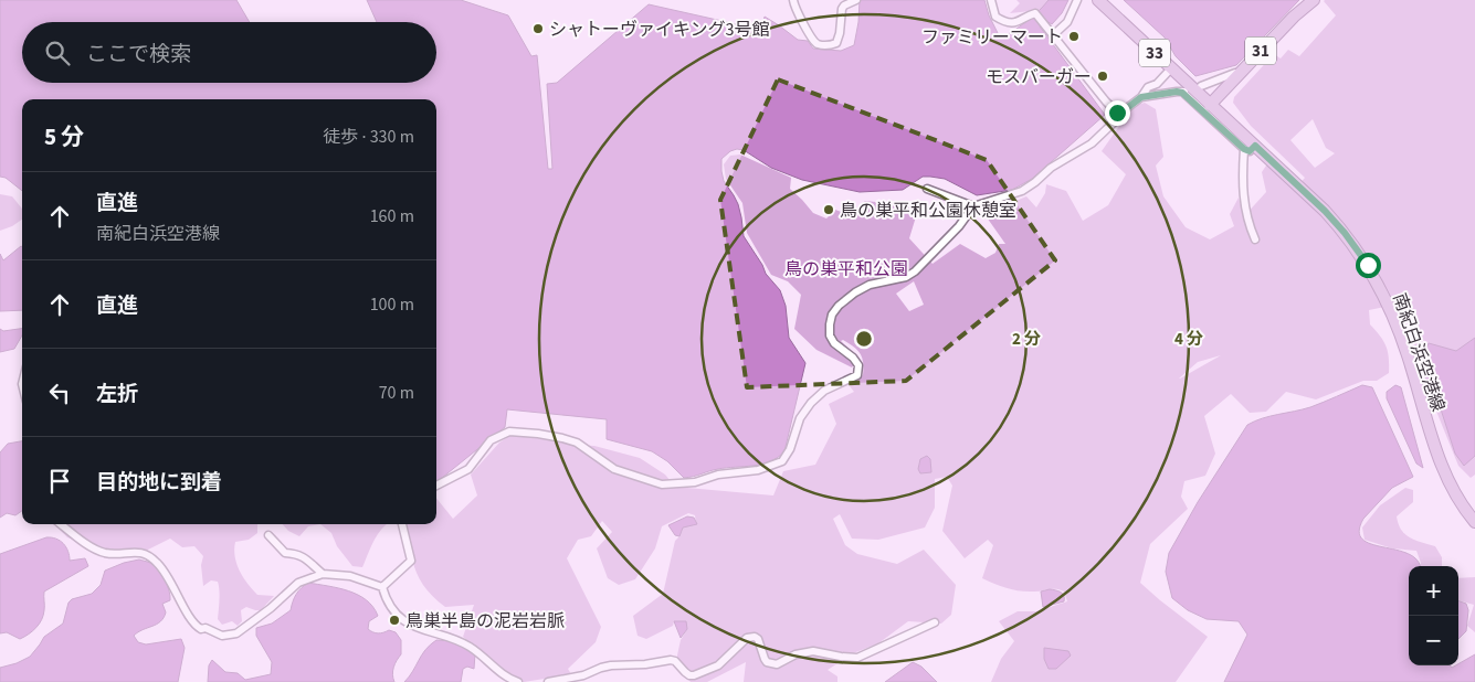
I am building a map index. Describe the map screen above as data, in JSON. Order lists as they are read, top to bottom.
{
  "streets": {
    "main road": ["31", "33", "南紀白浜空港線"]
  },
  "crossings": [
    ["31", "南紀白浜空港線"]
  ],
  "parks": ["鳥の巣平和公園"],
  "places": [
    "シャトーヴァイキング3号館",
    "ファミリーマート",
    "モスバーガー",
    "鳥の巣平和公園休憩室",
    "鳥巣半島の泥岩岩脈"
  ],
  "page": {
    "search": "ここで検索",
    "heading": ["5 分", "徒歩 · 330 m"],
    "list": [
      ["直進", "南紀白浜空港線", "160 m"],
      ["直進", "100 m"],
      ["左折", "70 m"],
      "目的地に到着"
    ],
    "map_buttons": ["+", "−"]
  },
  "rings": ["2 分", "4 分"]
}
